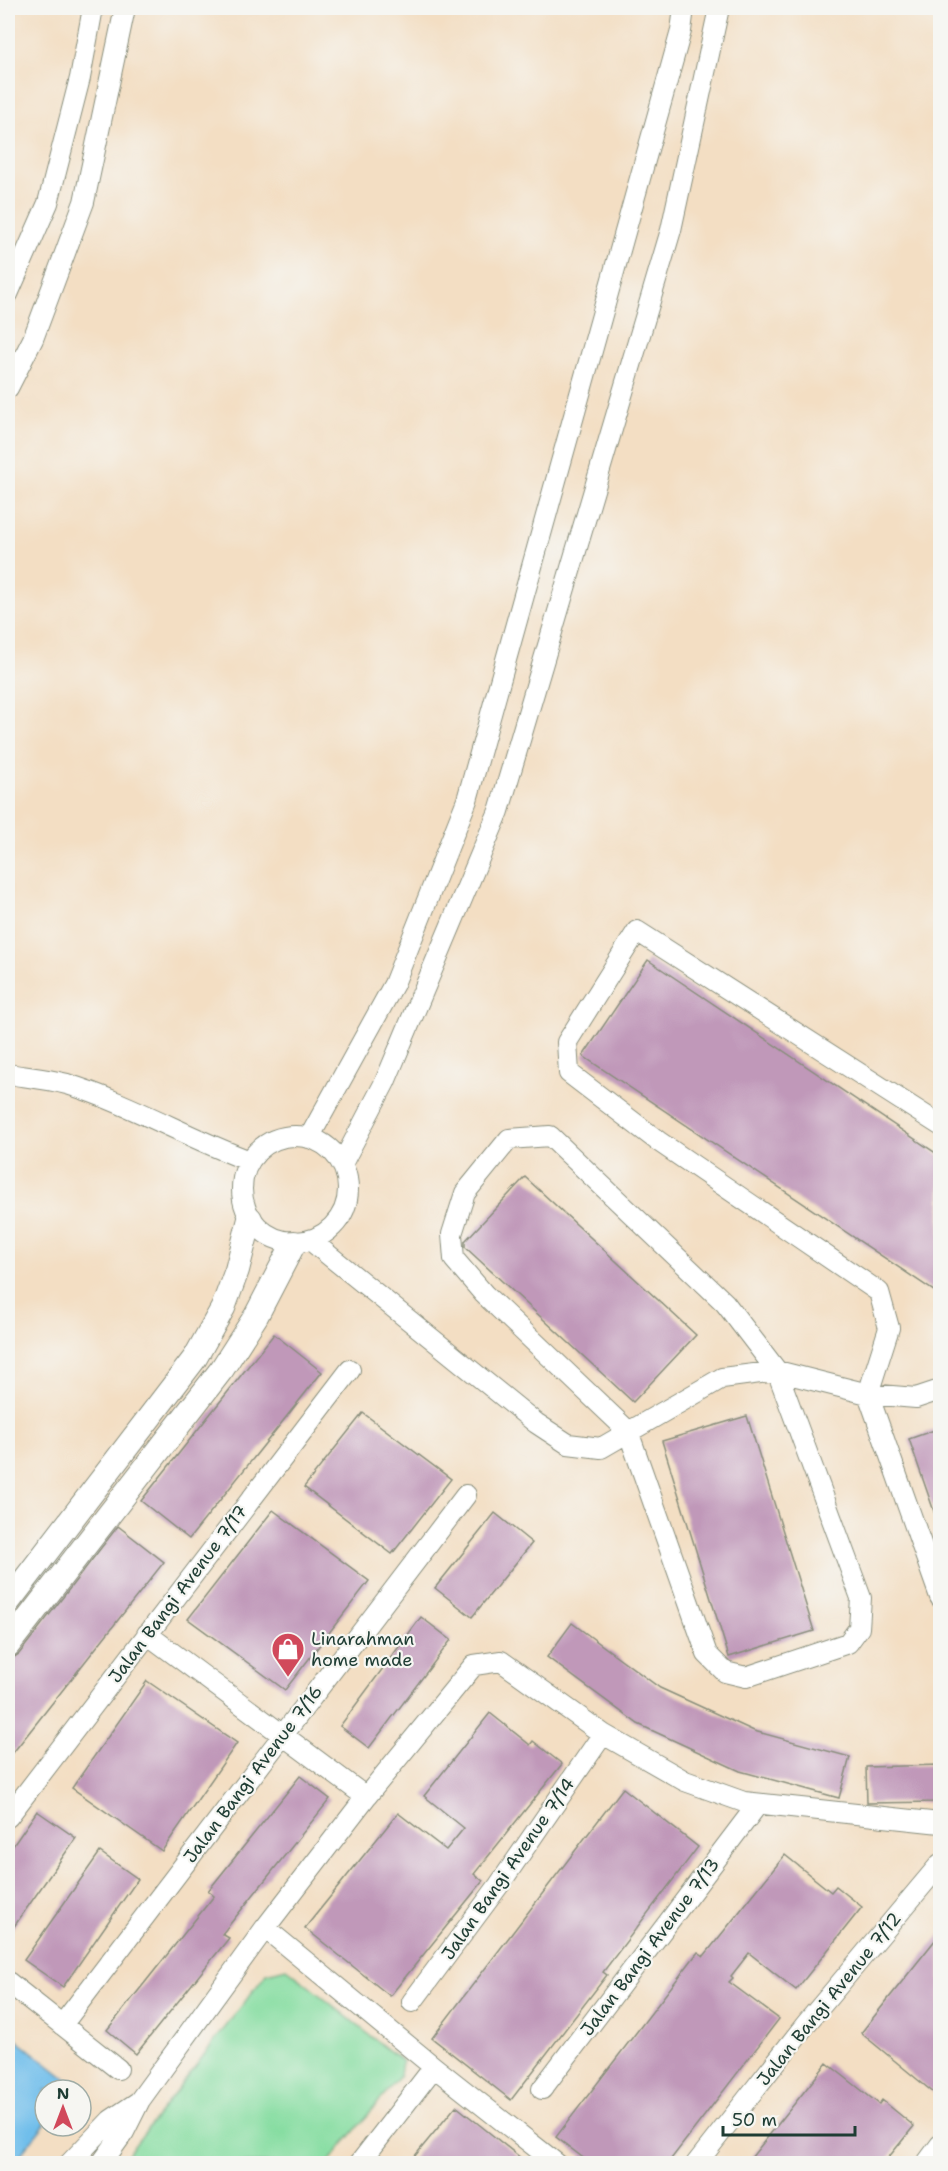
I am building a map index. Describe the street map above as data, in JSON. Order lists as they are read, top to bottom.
{
  "streets": {
    "street": [
      "Jalan Bangi Avenue 7/17",
      "Jalan Bangi Avenue 7/16",
      "Jalan Bangi Avenue 7/14",
      "Jalan Bangi Avenue 7/13",
      "Jalan Bangi Avenue 7/12"
    ]
  },
  "places": {
    "shop": ["Linarahman home made"]
  },
  "scale_bar": "50 m",
  "north": "top"
}
